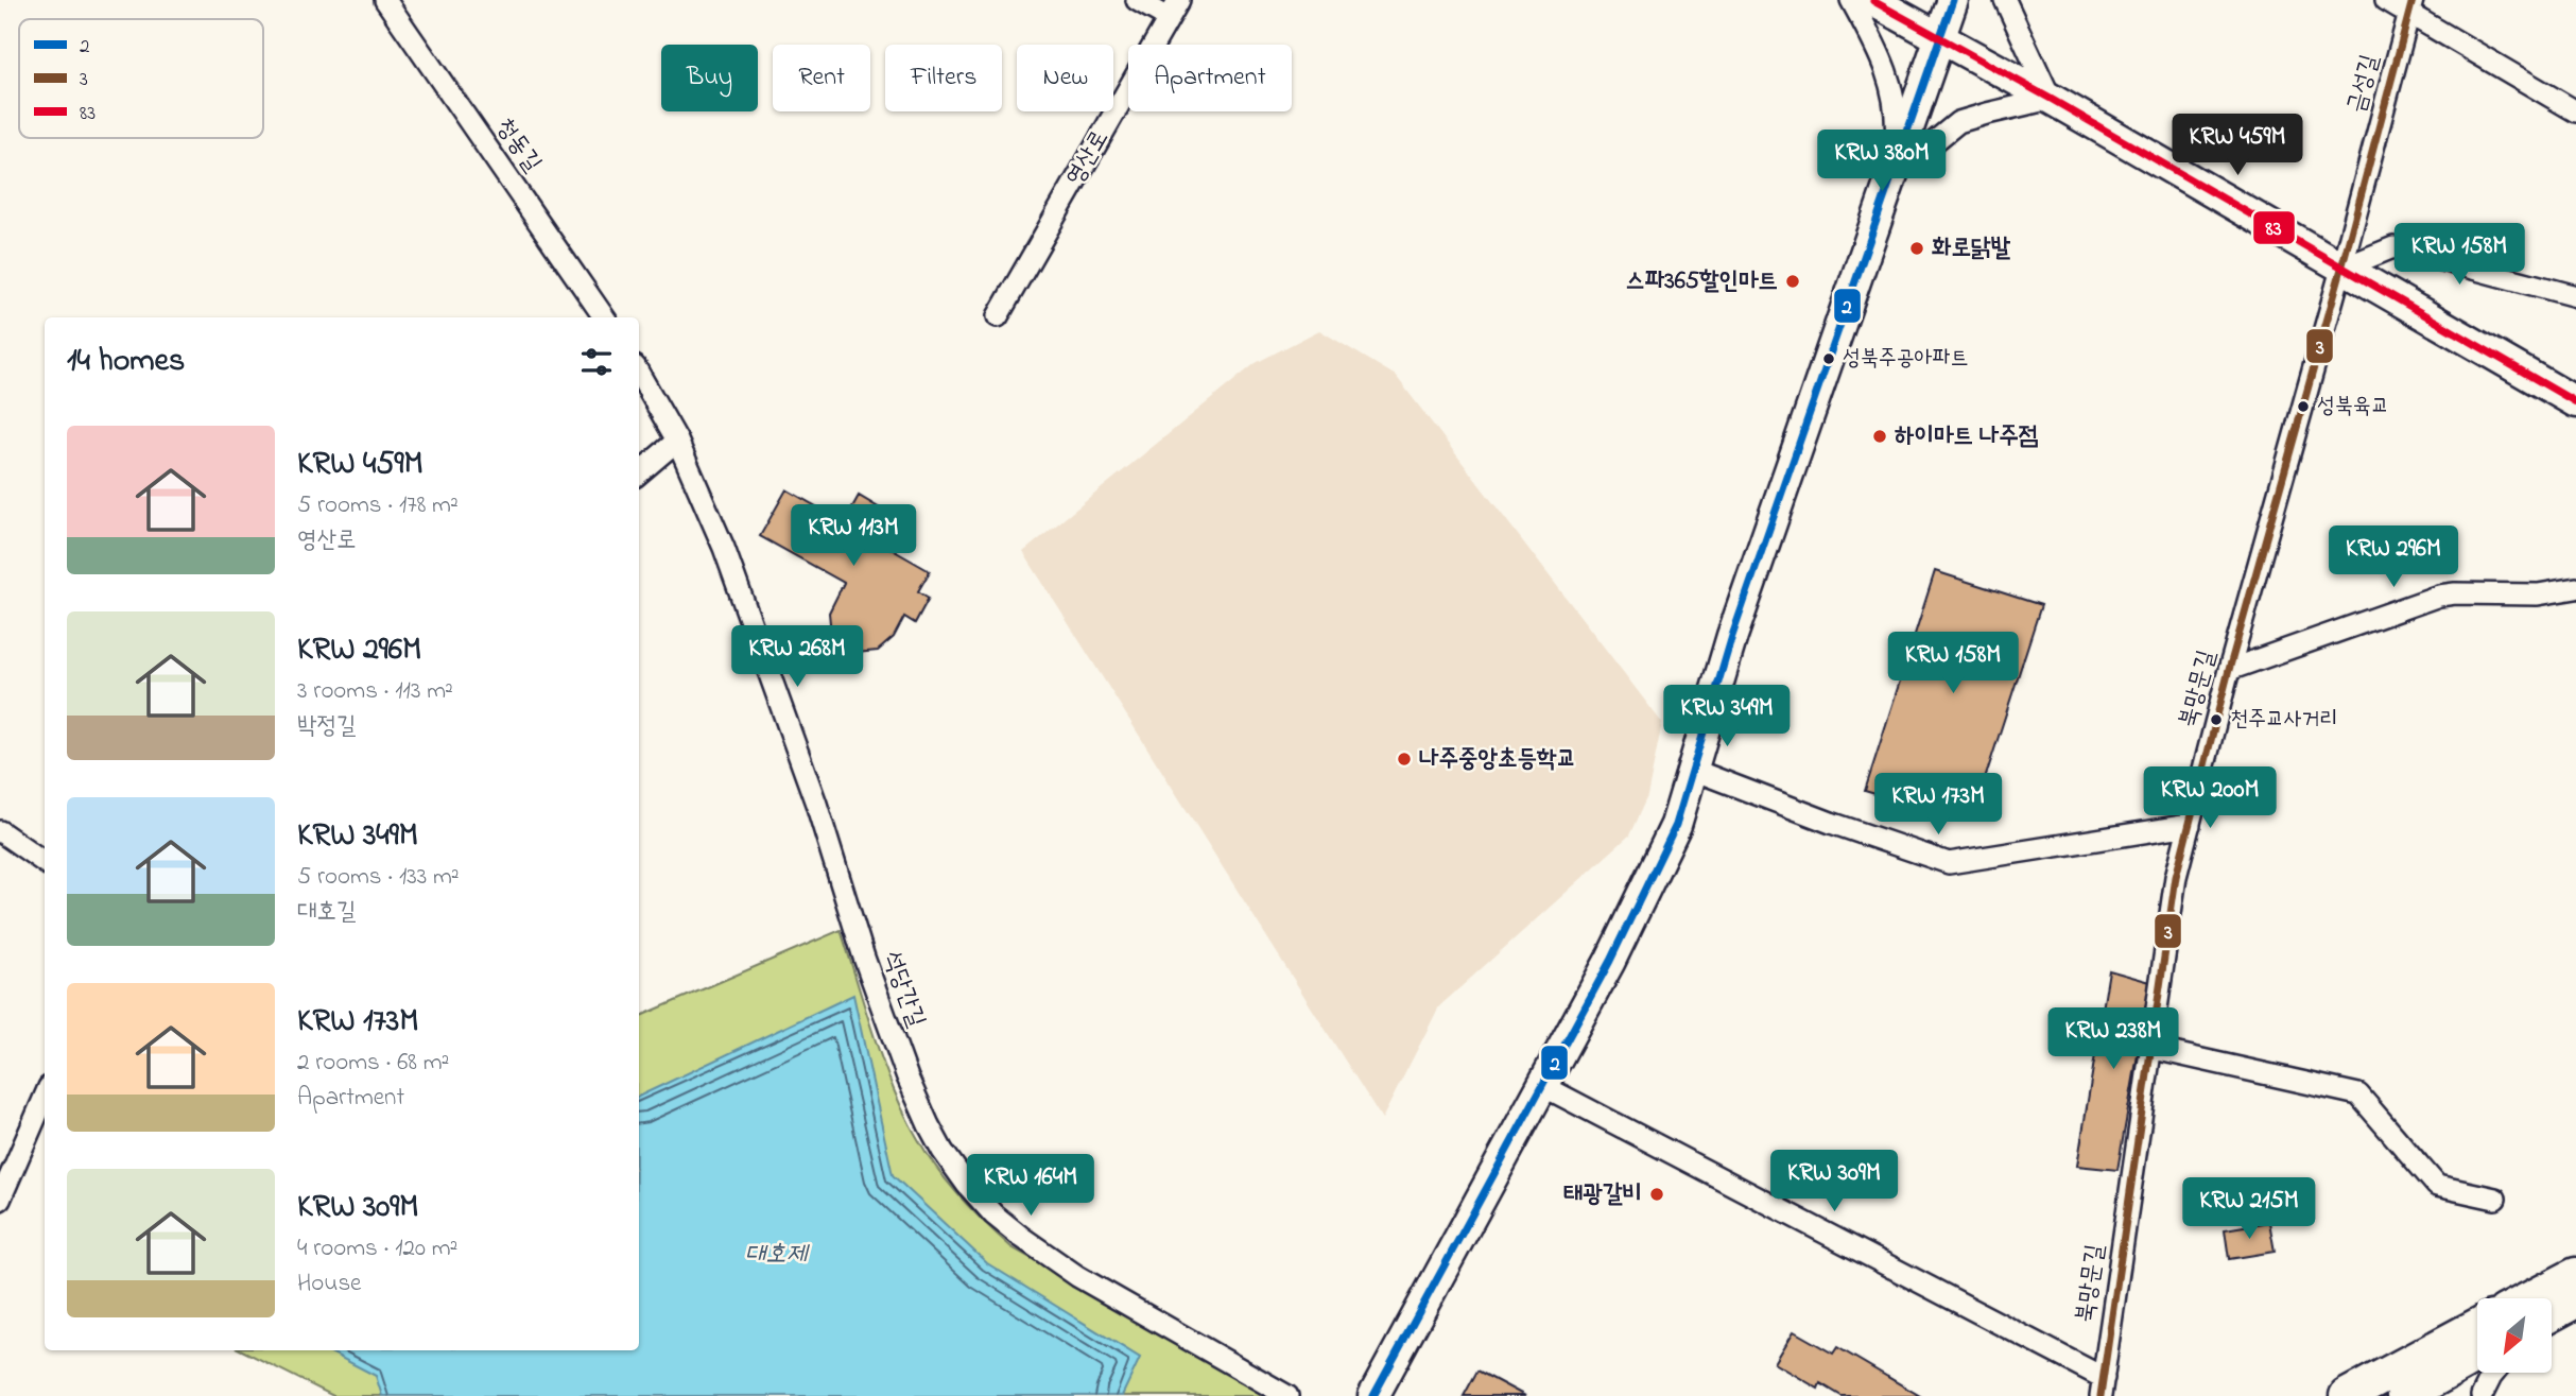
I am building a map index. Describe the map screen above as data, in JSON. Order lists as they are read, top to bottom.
{
  "streets": {
    "street": [
      "금성길",
      "청동길",
      "영산로",
      "북망문길",
      "석당간길"
    ]
  },
  "crossings": [
    ["금성길", "북망문길"]
  ],
  "water": ["대호제"],
  "places": [
    "화로닭발",
    "스파365할인마트",
    "성북주공아파트",
    "성북육교",
    "하이마트 나주점",
    "천주교사거리",
    "나주중앙초등학교",
    "태광갈비"
  ],
  "lines": ["transit line 2", "transit line 3", "transit line 83"],
  "legend": ["2", "3", "83"],
  "north": "bottom left",
  "page": {
    "chip": [
      "Buy",
      "Rent",
      "Filters",
      "New",
      "Apartment"
    ],
    "price": [
      "KRW 459M",
      "KRW 380M",
      "KRW 158M",
      "KRW 113M",
      "KRW 296M",
      "KRW 268M",
      "KRW 158M",
      "KRW 349M",
      "KRW 200M",
      "KRW 173M",
      "KRW 238M",
      "KRW 309M",
      "KRW 164M",
      "KRW 215M"
    ],
    "heading": "14 homes",
    "list": [
      {
        "name": "KRW 459M",
        "note": "5 rooms · 178 m² · 영산로"
      },
      {
        "name": "KRW 296M",
        "note": "3 rooms · 113 m² · 박정길"
      },
      {
        "name": "KRW 349M",
        "note": "5 rooms · 133 m² · 대호길"
      },
      {
        "name": "KRW 173M",
        "note": "2 rooms · 68 m² · Apartment"
      },
      {
        "name": "KRW 309M",
        "note": "4 rooms · 120 m² · House"
      }
    ]
  }
}
